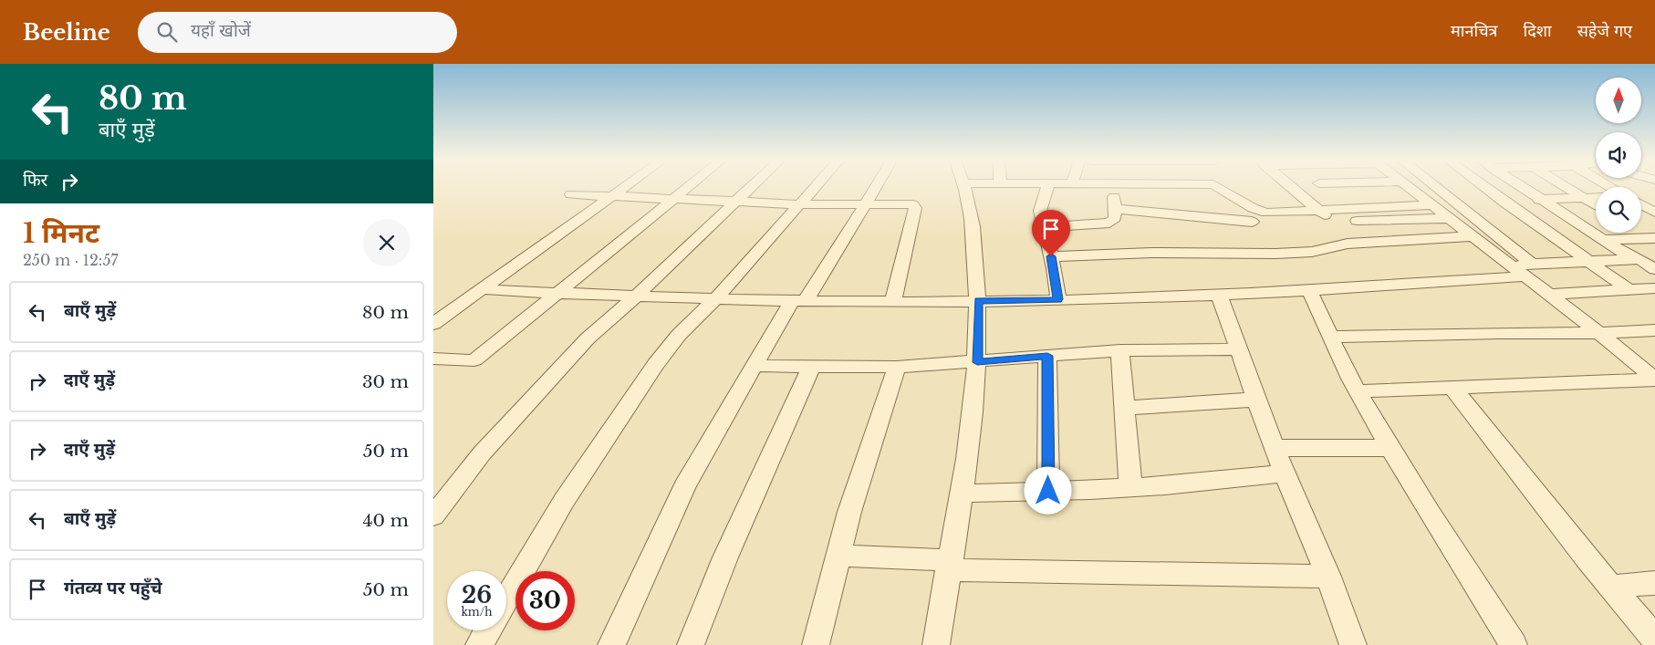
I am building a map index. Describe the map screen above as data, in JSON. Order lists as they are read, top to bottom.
{
  "north": "top",
  "page": {
    "header": "Beeline",
    "search": "यहाँ खोजें",
    "nav": ["मानचित्र", "दिशा", "सहेजे गए"],
    "turn": ["80 m", "बाएँ मुड़ें"],
    "then": "फिर",
    "heading": ["1 मिनट", "250 m · 12:57"],
    "list": [
      {
        "name": "बाएँ मुड़ें",
        "value": "80 m"
      },
      {
        "name": "दाएँ मुड़ें",
        "value": "30 m"
      },
      {
        "name": "दाएँ मुड़ें",
        "value": "50 m"
      },
      {
        "name": "बाएँ मुड़ें",
        "value": "40 m"
      },
      {
        "name": "गंतव्य पर पहुँचे",
        "value": "50 m"
      }
    ],
    "speed": "26 km/h",
    "limit": "30"
  }
}
